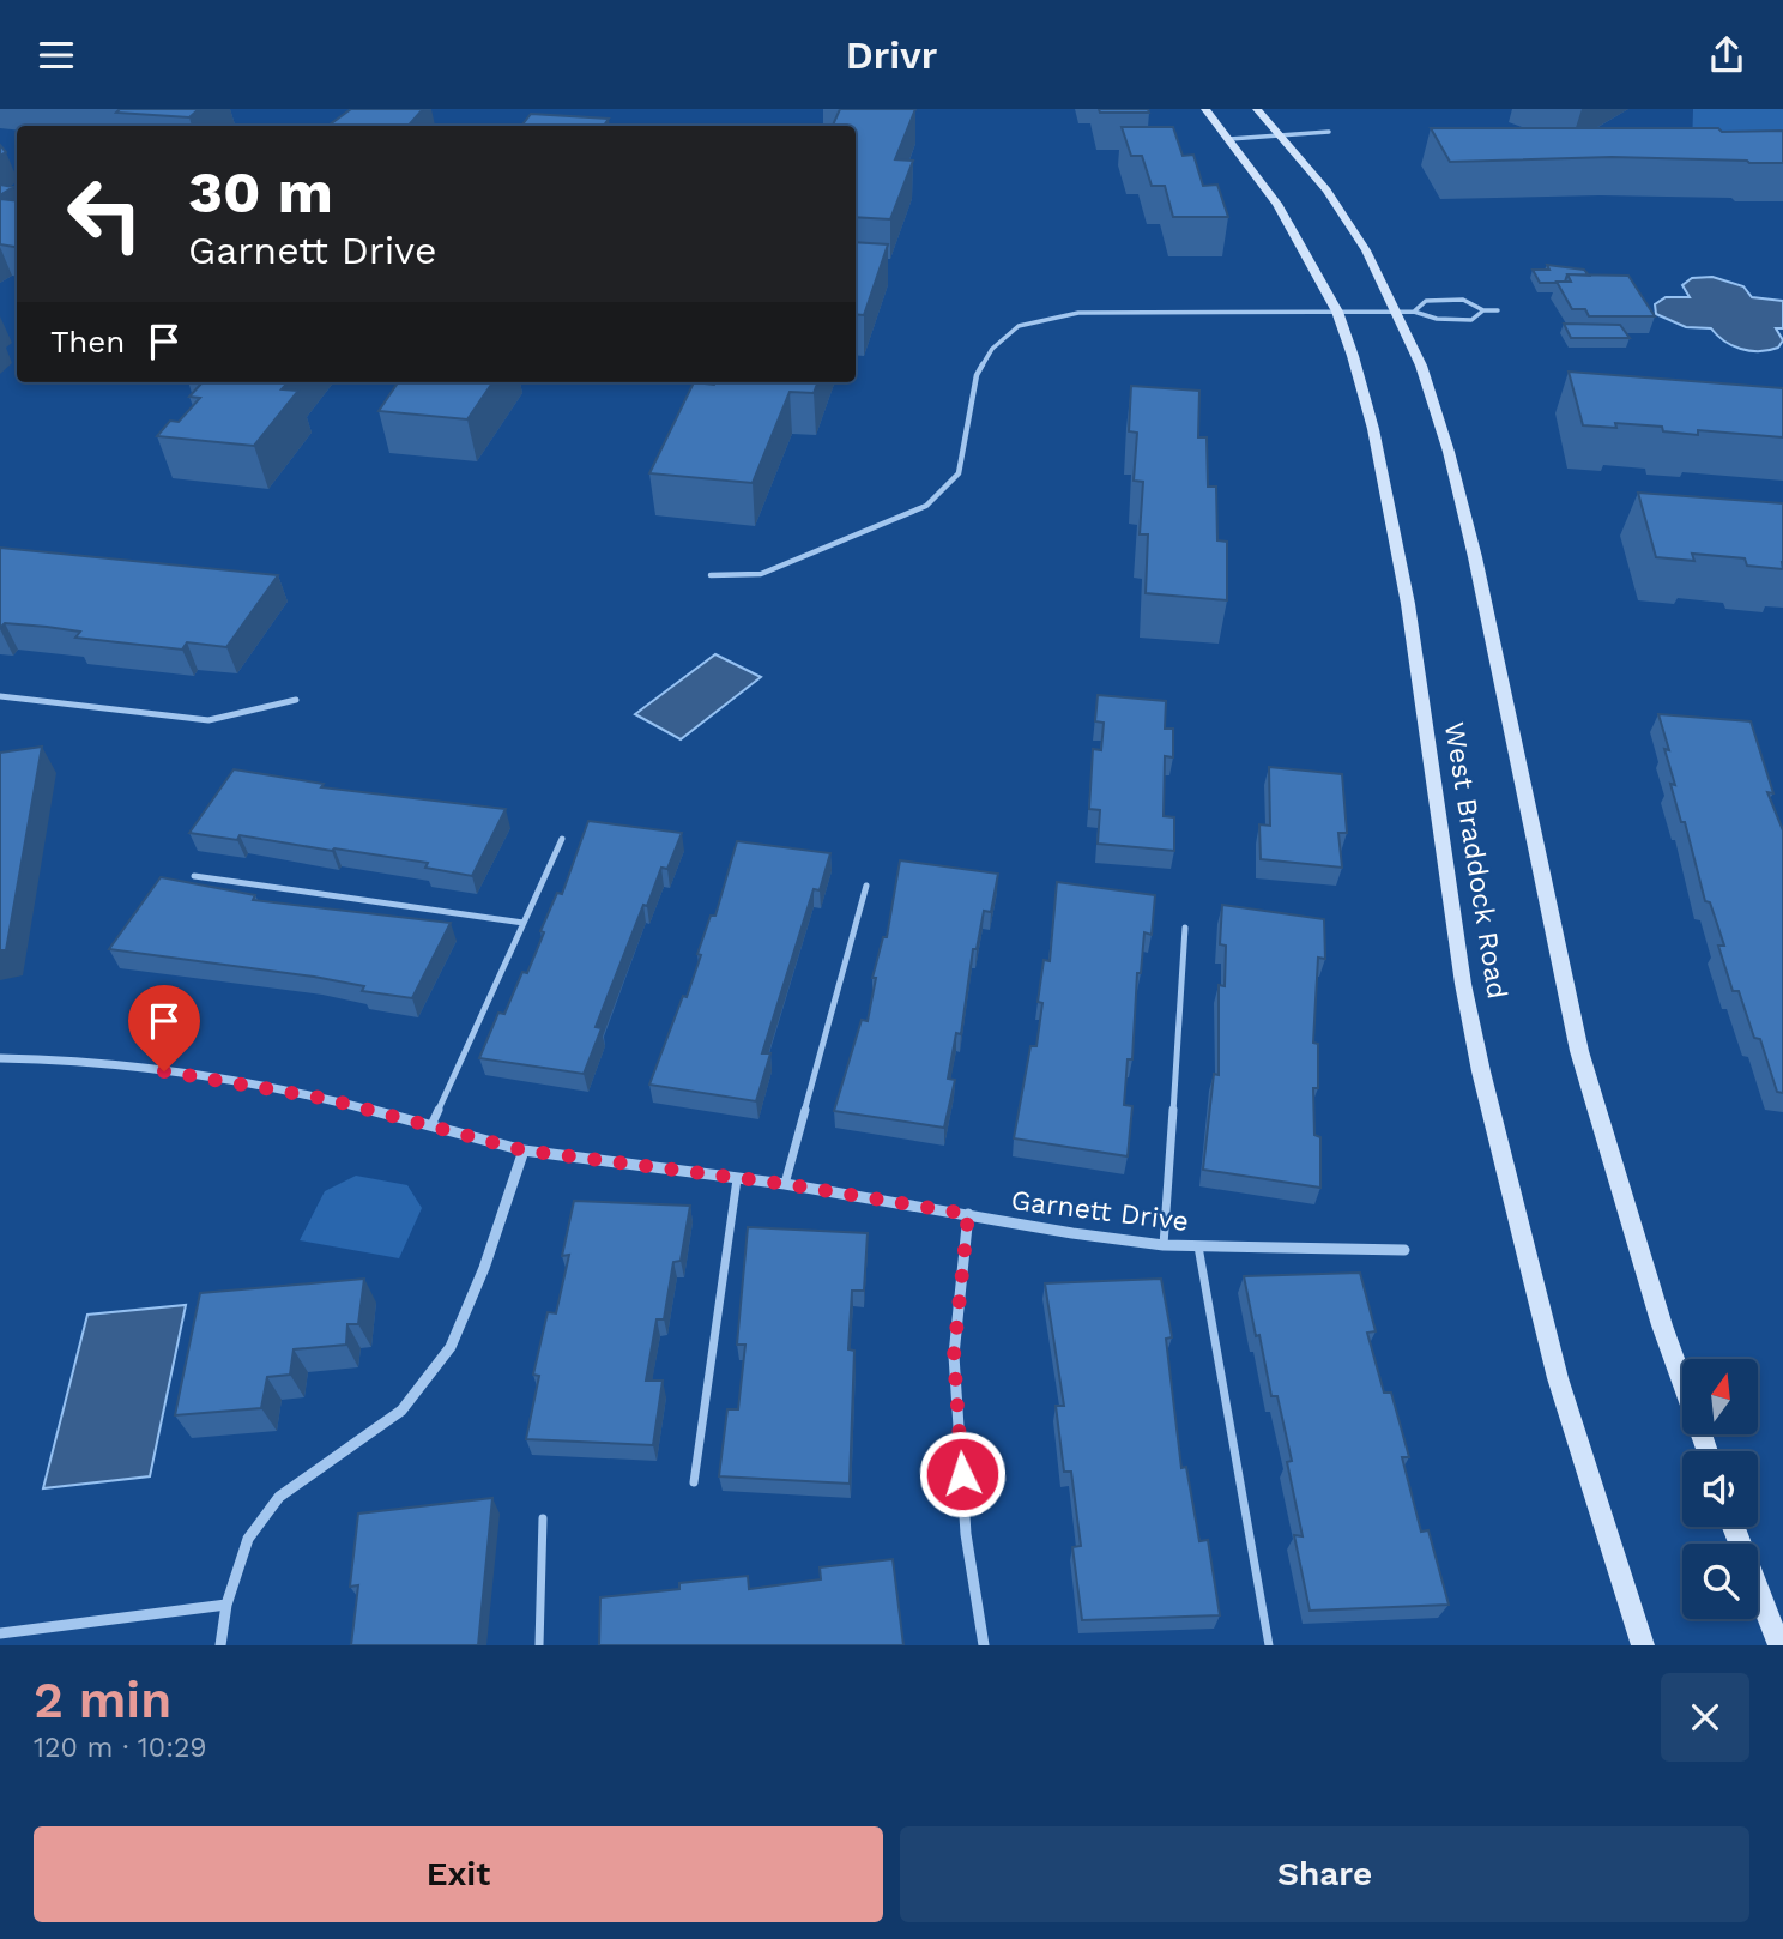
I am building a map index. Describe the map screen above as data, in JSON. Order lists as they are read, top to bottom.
{
  "streets": {
    "main road": ["West Braddock Road"],
    "street": ["Garnett Drive"]
  },
  "north": "top",
  "page": {
    "header": "Drivr",
    "turn": ["30 m", "Garnett Drive"],
    "then": "Then",
    "heading": ["2 min", "120 m · 10:29"],
    "buttons": ["Exit", "Share"]
  }
}
